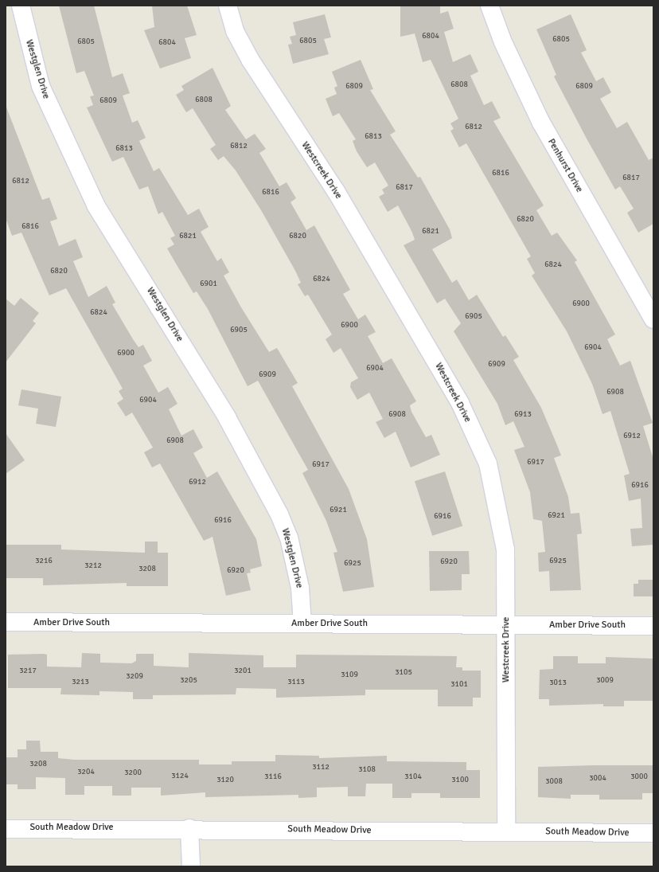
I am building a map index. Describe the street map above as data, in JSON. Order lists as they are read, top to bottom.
{
  "streets": {
    "street": [
      "Westglen Drive",
      "Penhurst Drive",
      "Westcreek Drive",
      "Amber Drive South",
      "South Meadow Drive"
    ]
  },
  "crossings": [
    ["Westglen Drive", "Amber Drive South"],
    ["Westcreek Drive", "Amber Drive South"],
    ["Westcreek Drive", "South Meadow Drive"]
  ],
  "house_numbers": [
    "6804",
    "6805",
    "6805",
    "6805",
    "6804",
    "6808",
    "6809",
    "6809",
    "6808",
    "6809",
    "6812",
    "6813",
    "6812",
    "6813",
    "6816",
    "6817",
    "6812",
    "6817",
    "6816",
    "6820",
    "6816",
    "6821",
    "6821",
    "6820",
    "6824",
    "6820",
    "6824",
    "6901",
    "6900",
    "6824",
    "6905",
    "6900",
    "6905",
    "6904",
    "6900",
    "6909",
    "6904",
    "6909",
    "6908",
    "6904",
    "6908",
    "6913",
    "6912",
    "6908",
    "6917",
    "6917",
    "6912",
    "6916",
    "6921",
    "6921",
    "6916",
    "6916",
    "3216",
    "6925",
    "6920",
    "6925",
    "3212",
    "3208",
    "6920",
    "3217",
    "3201",
    "3105",
    "3109",
    "3209",
    "3205",
    "3009",
    "3213",
    "3113",
    "3013",
    "3101",
    "3208",
    "3112",
    "3108",
    "3204",
    "3200",
    "3124",
    "3116",
    "3104",
    "3000",
    "3004",
    "3120",
    "3100",
    "3008"
  ]
}
